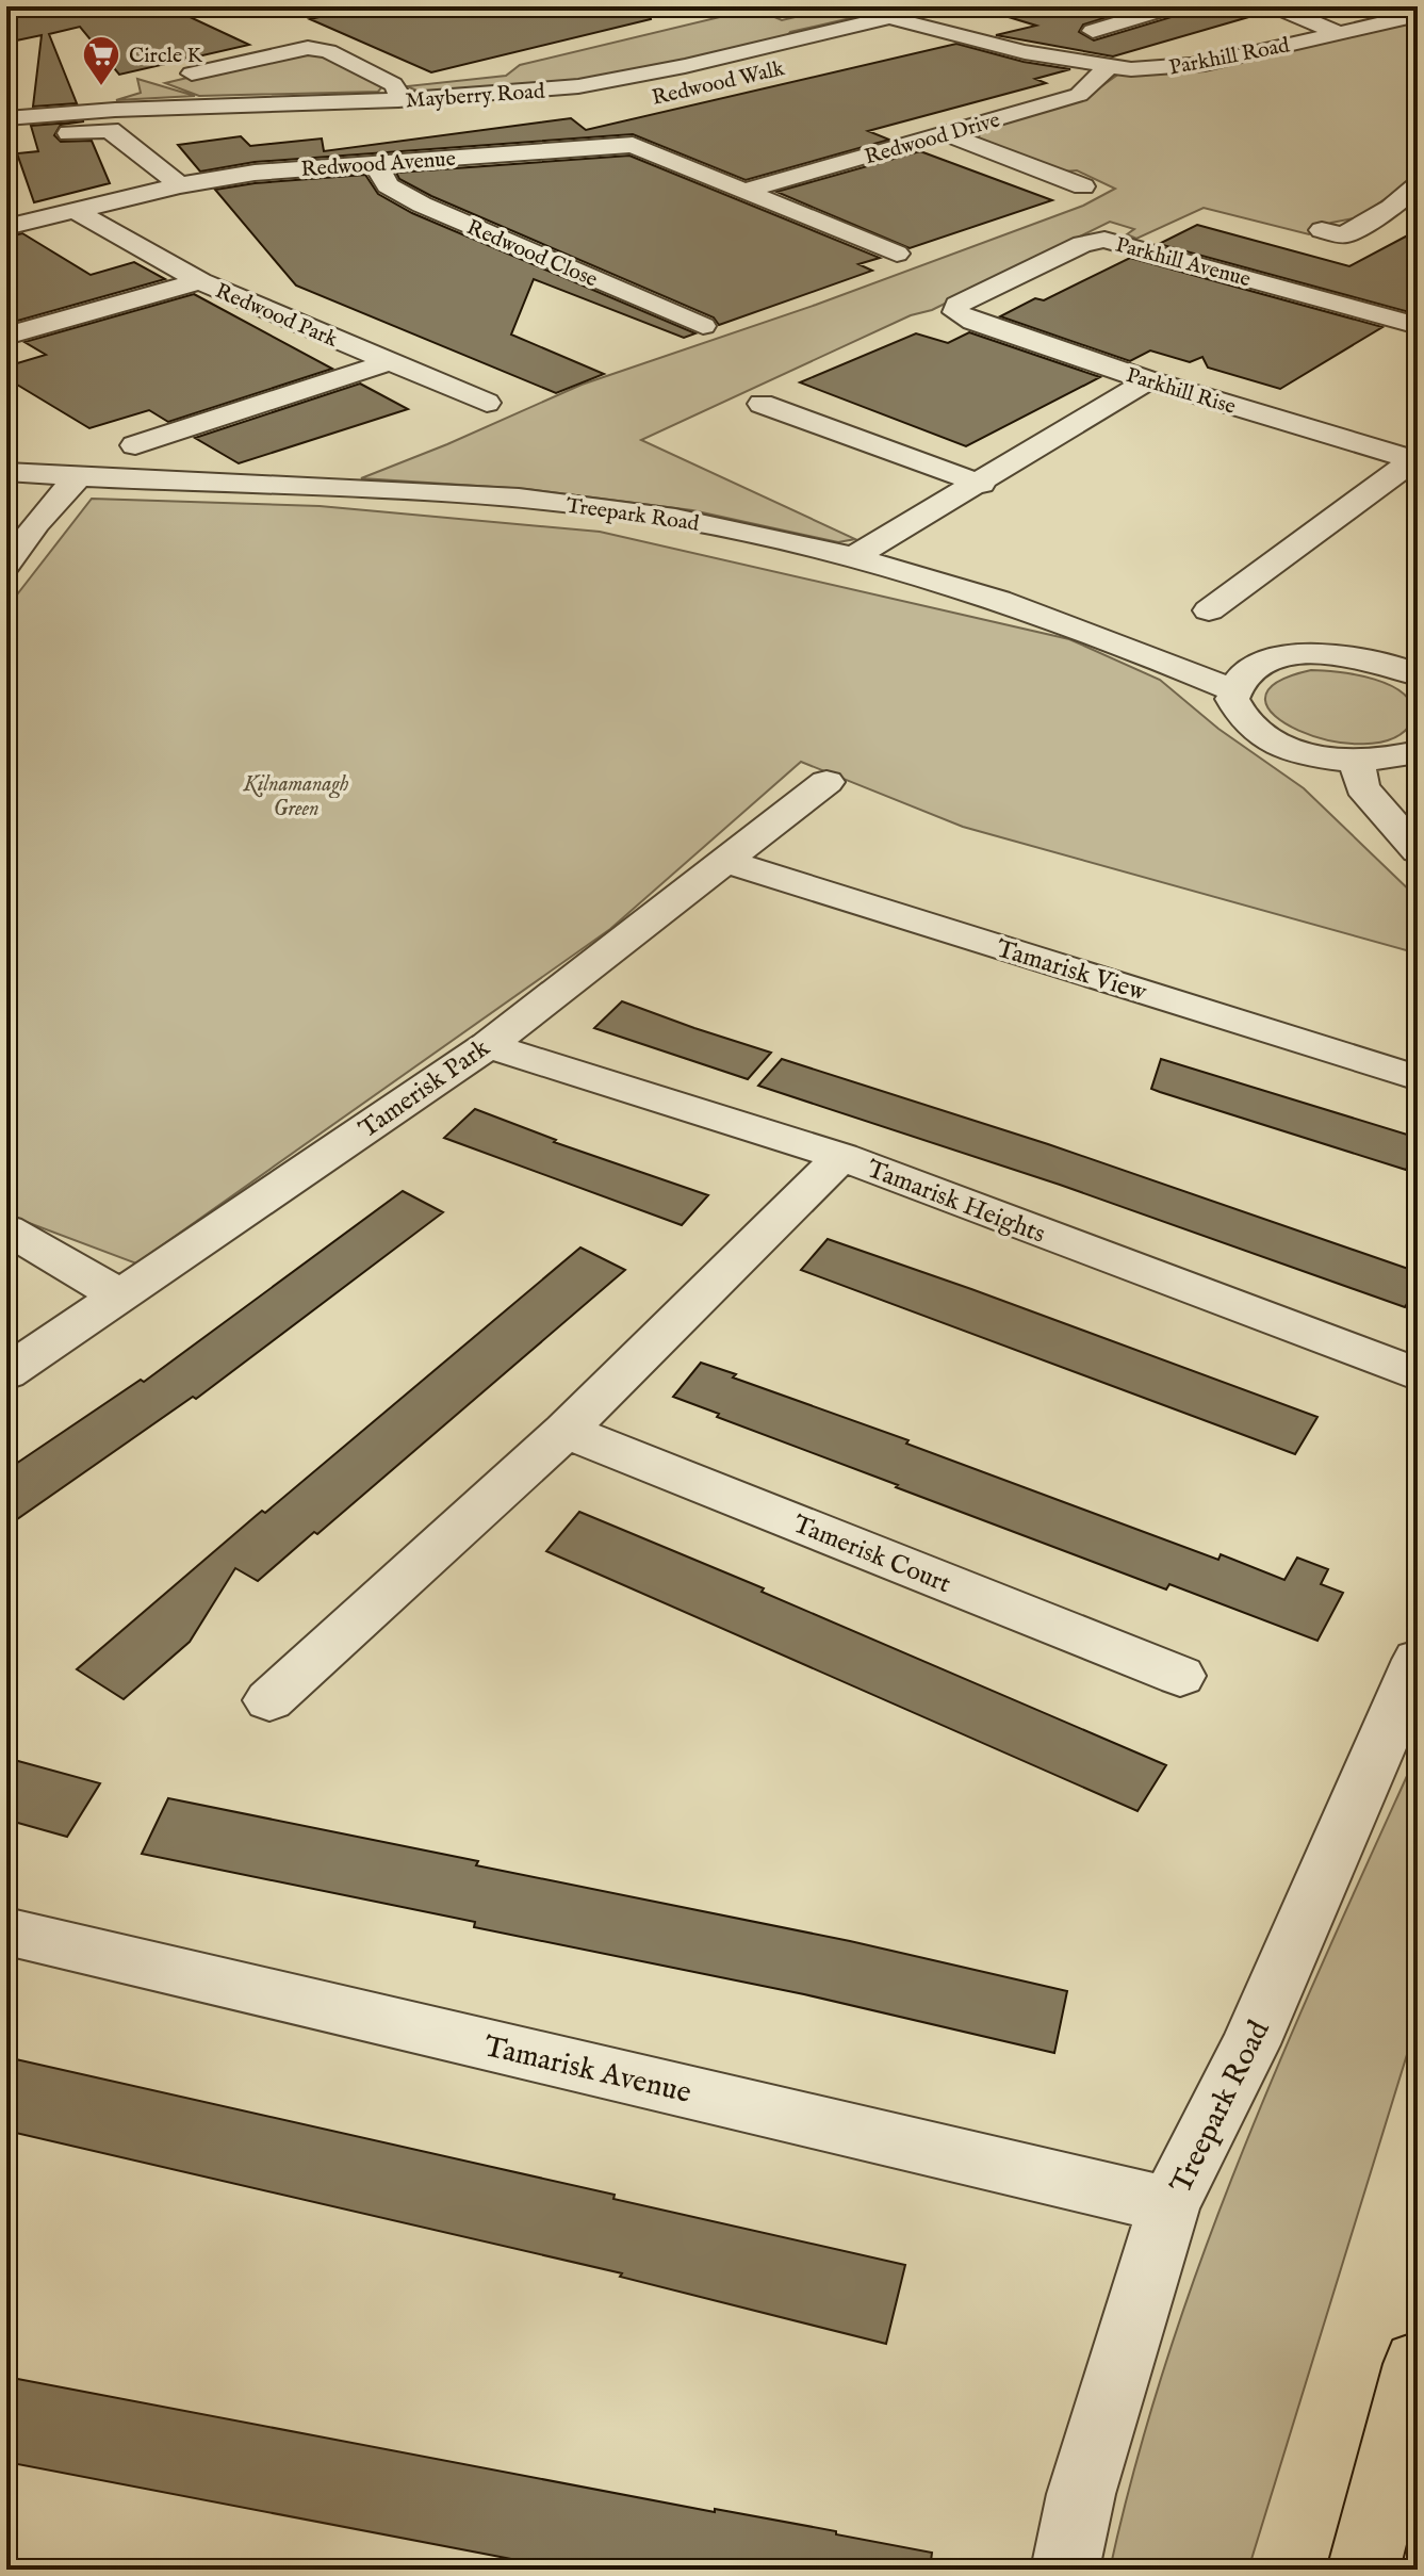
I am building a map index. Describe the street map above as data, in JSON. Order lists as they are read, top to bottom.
{
  "streets": {
    "street": [
      "Parkhill Road",
      "Mayberry Road",
      "Redwood Drive",
      "Redwood Avenue",
      "Redwood Close",
      "Parkhill Avenue",
      "Redwood Park",
      "Parkhill Rise",
      "Treepark Road",
      "Tamarisk View",
      "Tamerisk Park",
      "Tamarisk Heights",
      "Tamerisk Court",
      "Tamarisk Avenue"
    ]
  },
  "crossings": [
    ["Parkhill Road", "Mayberry Road"],
    ["Parkhill Road", "Redwood Drive"],
    ["Redwood Drive", "Redwood Avenue"],
    ["Redwood Avenue", "Redwood Close"],
    ["Redwood Avenue", "Redwood Park"],
    ["Parkhill Avenue", "Parkhill Rise"],
    ["Treepark Road", "Tamarisk Avenue"],
    ["Tamarisk View", "Tamerisk Park"],
    ["Tamerisk Park", "Tamarisk Heights"]
  ],
  "parks": ["Kilnamanagh Green"],
  "places": {
    "supermarket": ["Circle K"]
  }
}
